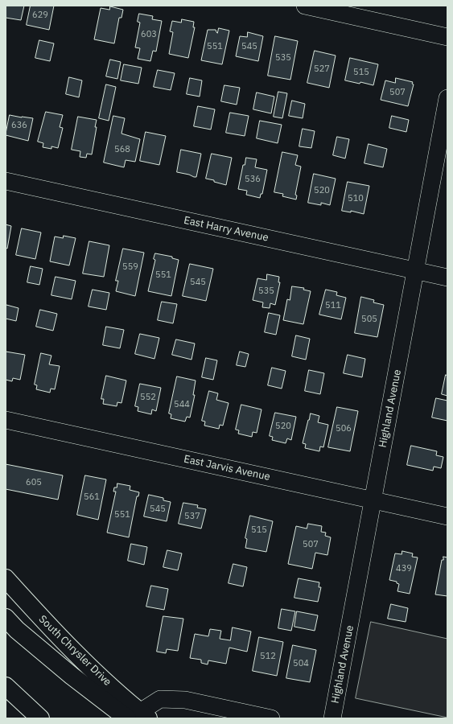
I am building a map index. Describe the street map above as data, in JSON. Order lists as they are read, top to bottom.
{
  "streets": {
    "main road": ["South Chrysler Drive"],
    "street": ["East Harry Avenue", "Highland Avenue", "East Jarvis Avenue"]
  },
  "crossings": [
    ["East Harry Avenue", "Highland Avenue"],
    ["Highland Avenue", "East Jarvis Avenue"]
  ],
  "house_numbers": [
    "629",
    "603",
    "551",
    "545",
    "535",
    "527",
    "515",
    "507",
    "636",
    "568",
    "536",
    "520",
    "510",
    "559",
    "551",
    "545",
    "535",
    "511",
    "505",
    "552",
    "544",
    "520",
    "506",
    "605",
    "561",
    "545",
    "551",
    "537",
    "515",
    "507",
    "439",
    "512",
    "504"
  ]
}
